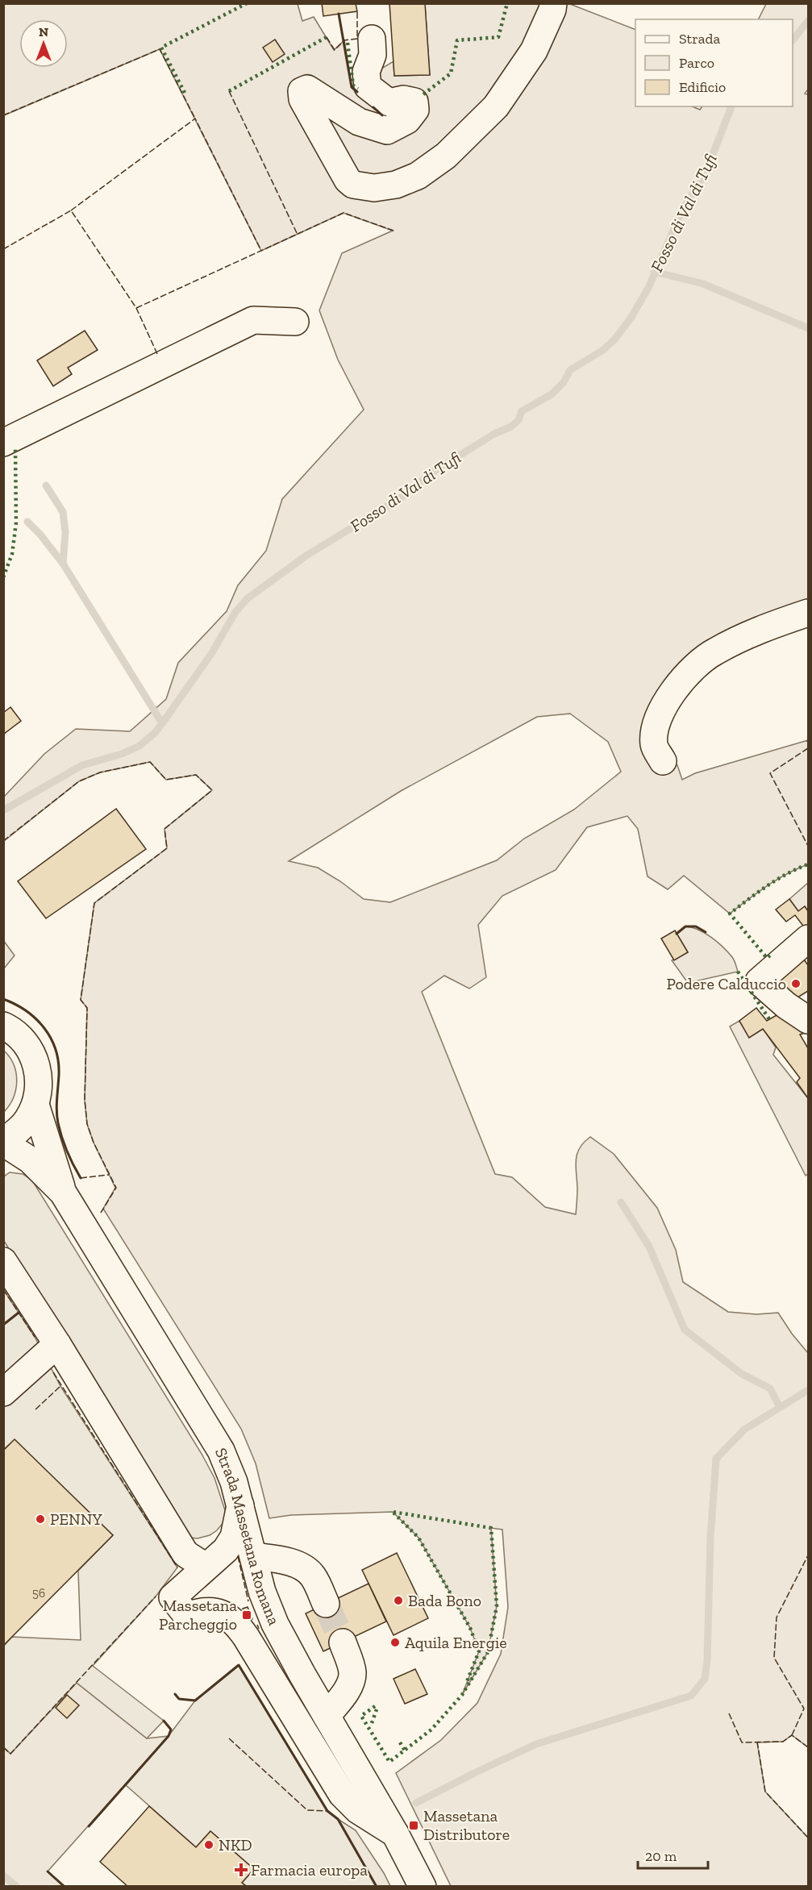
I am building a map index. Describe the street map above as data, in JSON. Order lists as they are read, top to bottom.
{
  "streets": {
    "main road": ["Strada Massetana Romana"]
  },
  "water": ["Fosso di Val di Tufi"],
  "places": {
    "other": [
      "Podere Calduccio",
      "PENNY",
      "Bada Bono",
      "Aquila Energie",
      "NKD"
    ],
    "transit": ["Massetana Parcheggio", "Massetana Distributore"],
    "health": ["Farmacia europa"]
  },
  "house_numbers": ["56"],
  "legend": ["Strada", "Parco", "Edificio"],
  "scale_bar": "20 m",
  "north": "top"
}
